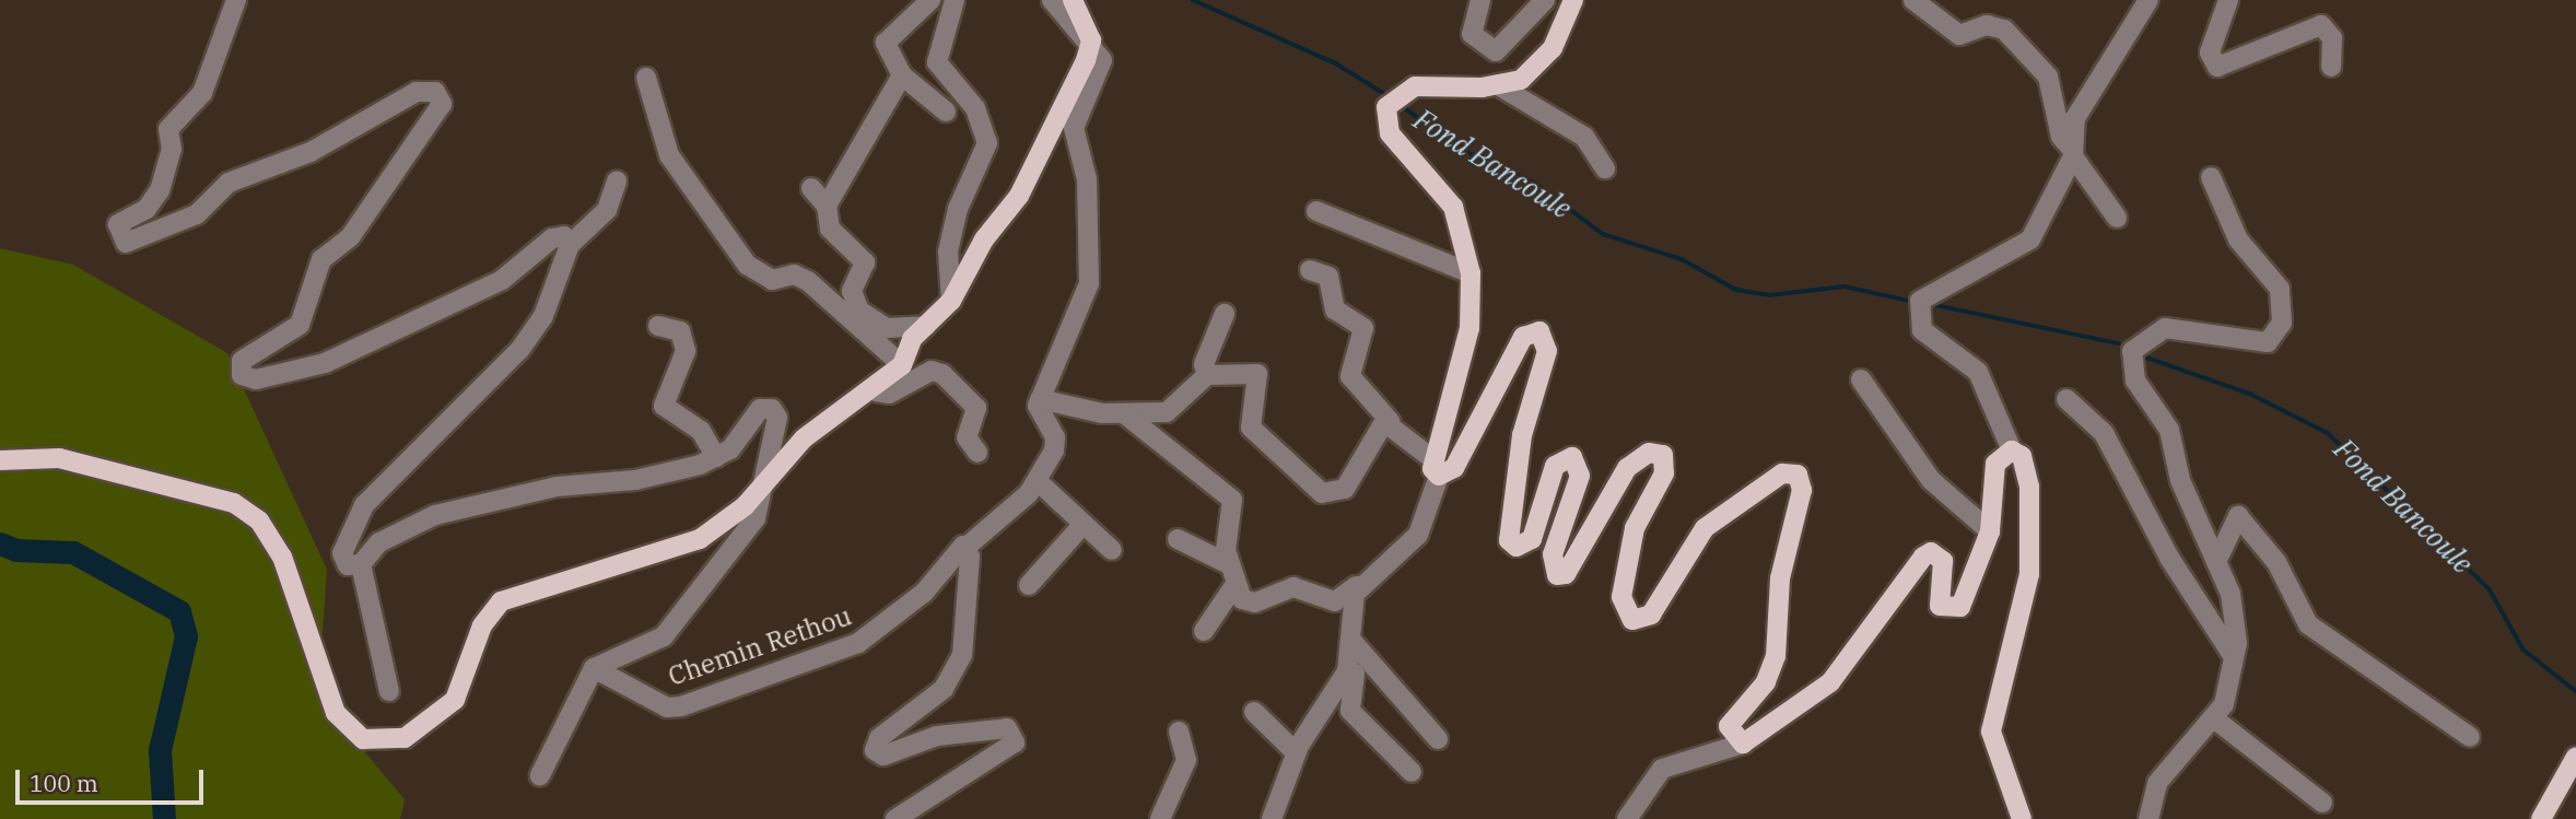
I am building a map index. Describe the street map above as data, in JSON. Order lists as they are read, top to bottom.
{
  "streets": {
    "street": ["Chemin Rethou"]
  },
  "water": ["Fond Bancoule"],
  "scale_bar": "100 m"
}
